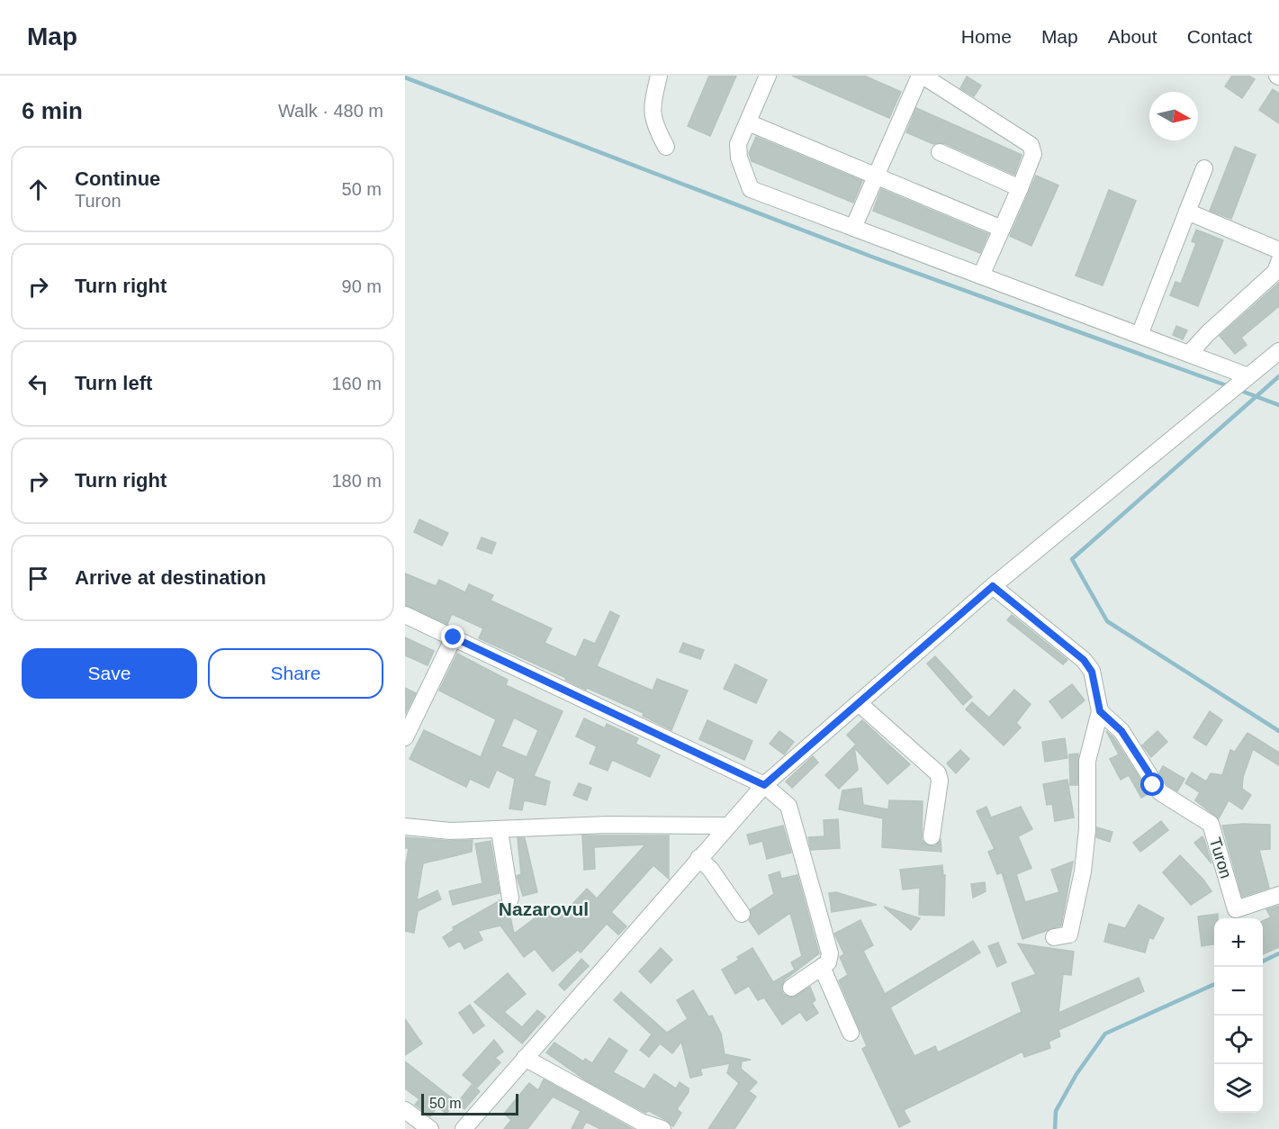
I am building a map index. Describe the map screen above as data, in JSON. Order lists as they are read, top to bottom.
{
  "streets": {
    "street": ["Turon"]
  },
  "districts": ["Nazarovul"],
  "scale_bar": "50 m",
  "north": "right",
  "page": {
    "header": "Map",
    "nav": [
      "Home",
      "Map",
      "About",
      "Contact"
    ],
    "heading": ["6 min", "Walk · 480 m"],
    "list": [
      ["Continue", "Turon", "50 m"],
      ["Turn right", "90 m"],
      ["Turn left", "160 m"],
      ["Turn right", "180 m"],
      "Arrive at destination"
    ],
    "buttons": ["Save", "Share"],
    "map_buttons": ["+", "−"],
    "scale": "50 m"
  }
}
